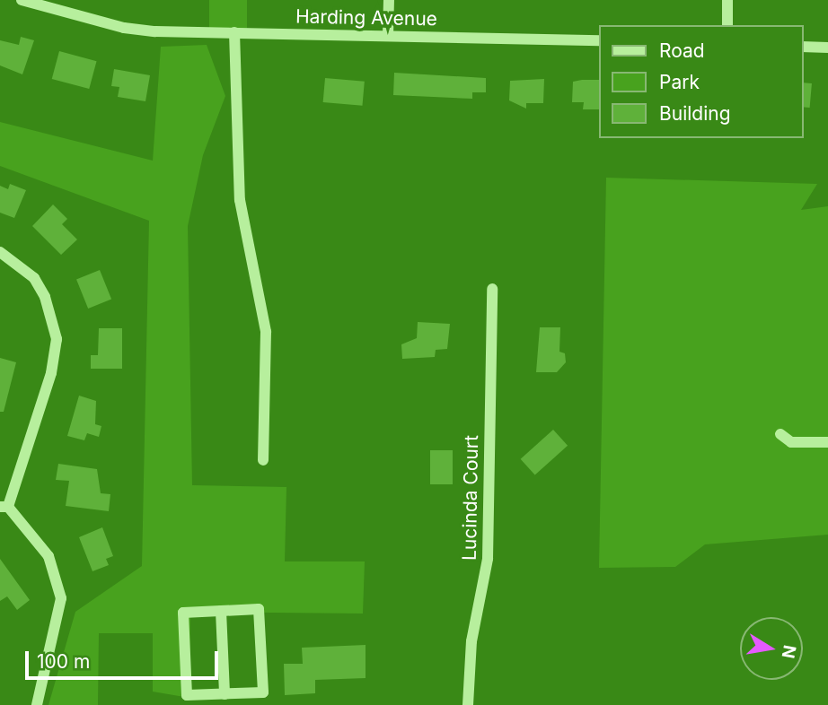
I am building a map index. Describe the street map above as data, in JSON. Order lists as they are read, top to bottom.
{
  "streets": {
    "street": ["Harding Avenue", "Lucinda Court"]
  },
  "legend": ["Road", "Park", "Building"],
  "scale_bar": "100 m",
  "north": "right"
}
